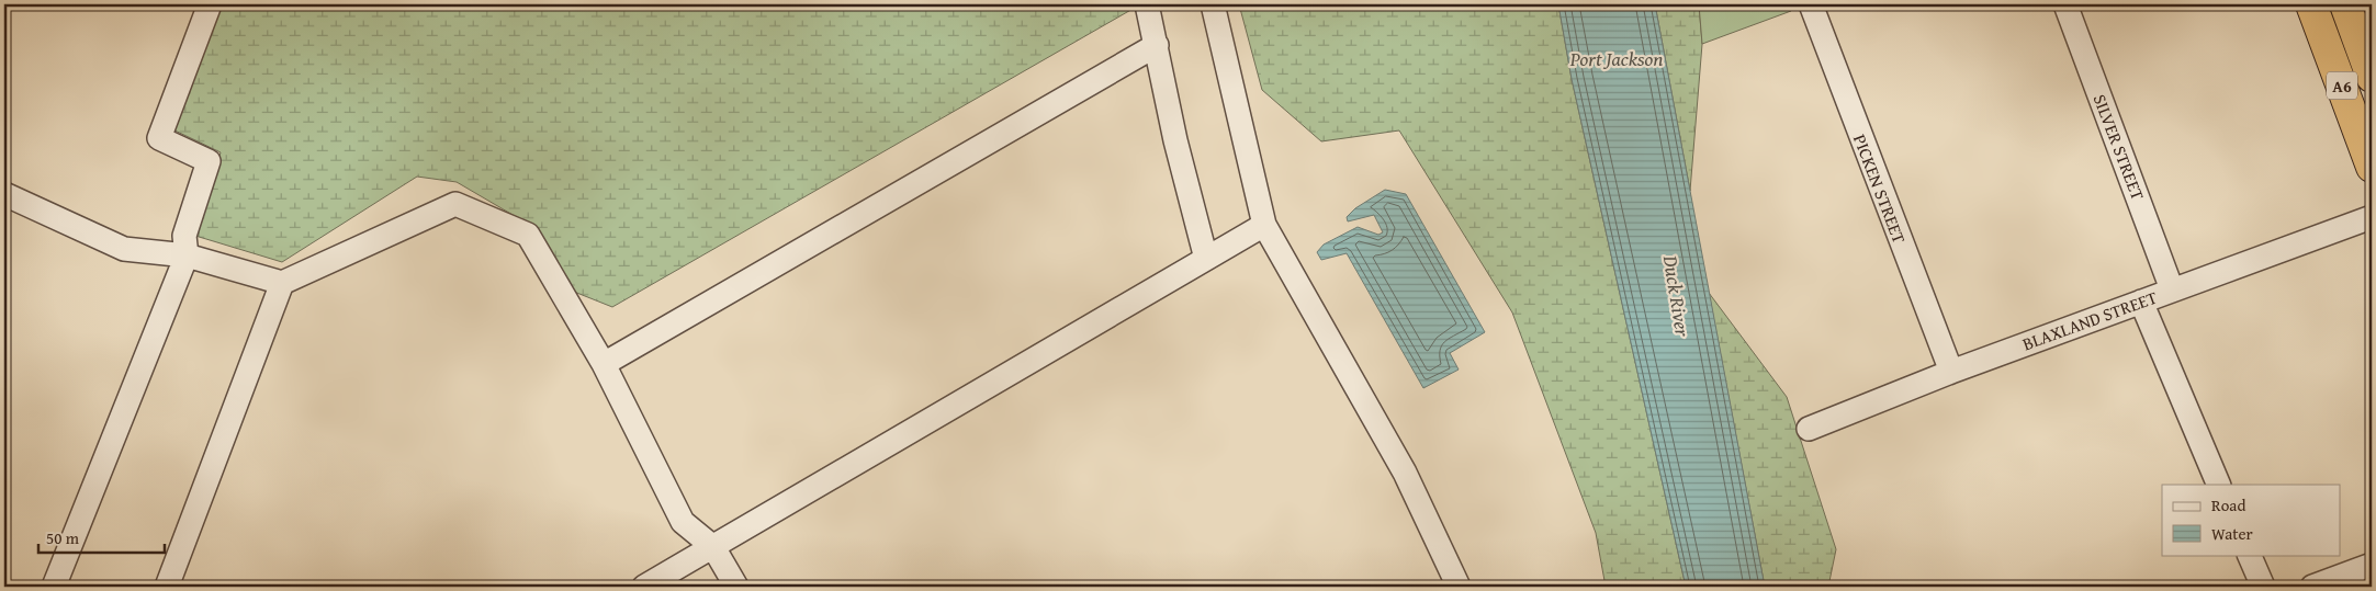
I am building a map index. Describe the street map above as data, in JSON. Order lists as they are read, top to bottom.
{
  "streets": {
    "highway": ["A6"],
    "street": ["SILVER STREET", "PICKEN STREET", "BLAXLAND STREET"]
  },
  "crossings": [
    ["SILVER STREET", "BLAXLAND STREET"],
    ["PICKEN STREET", "BLAXLAND STREET"]
  ],
  "water": ["Port Jackson", "Duck River"],
  "legend": ["Road", "Water"],
  "scale_bar": "50 m"
}
